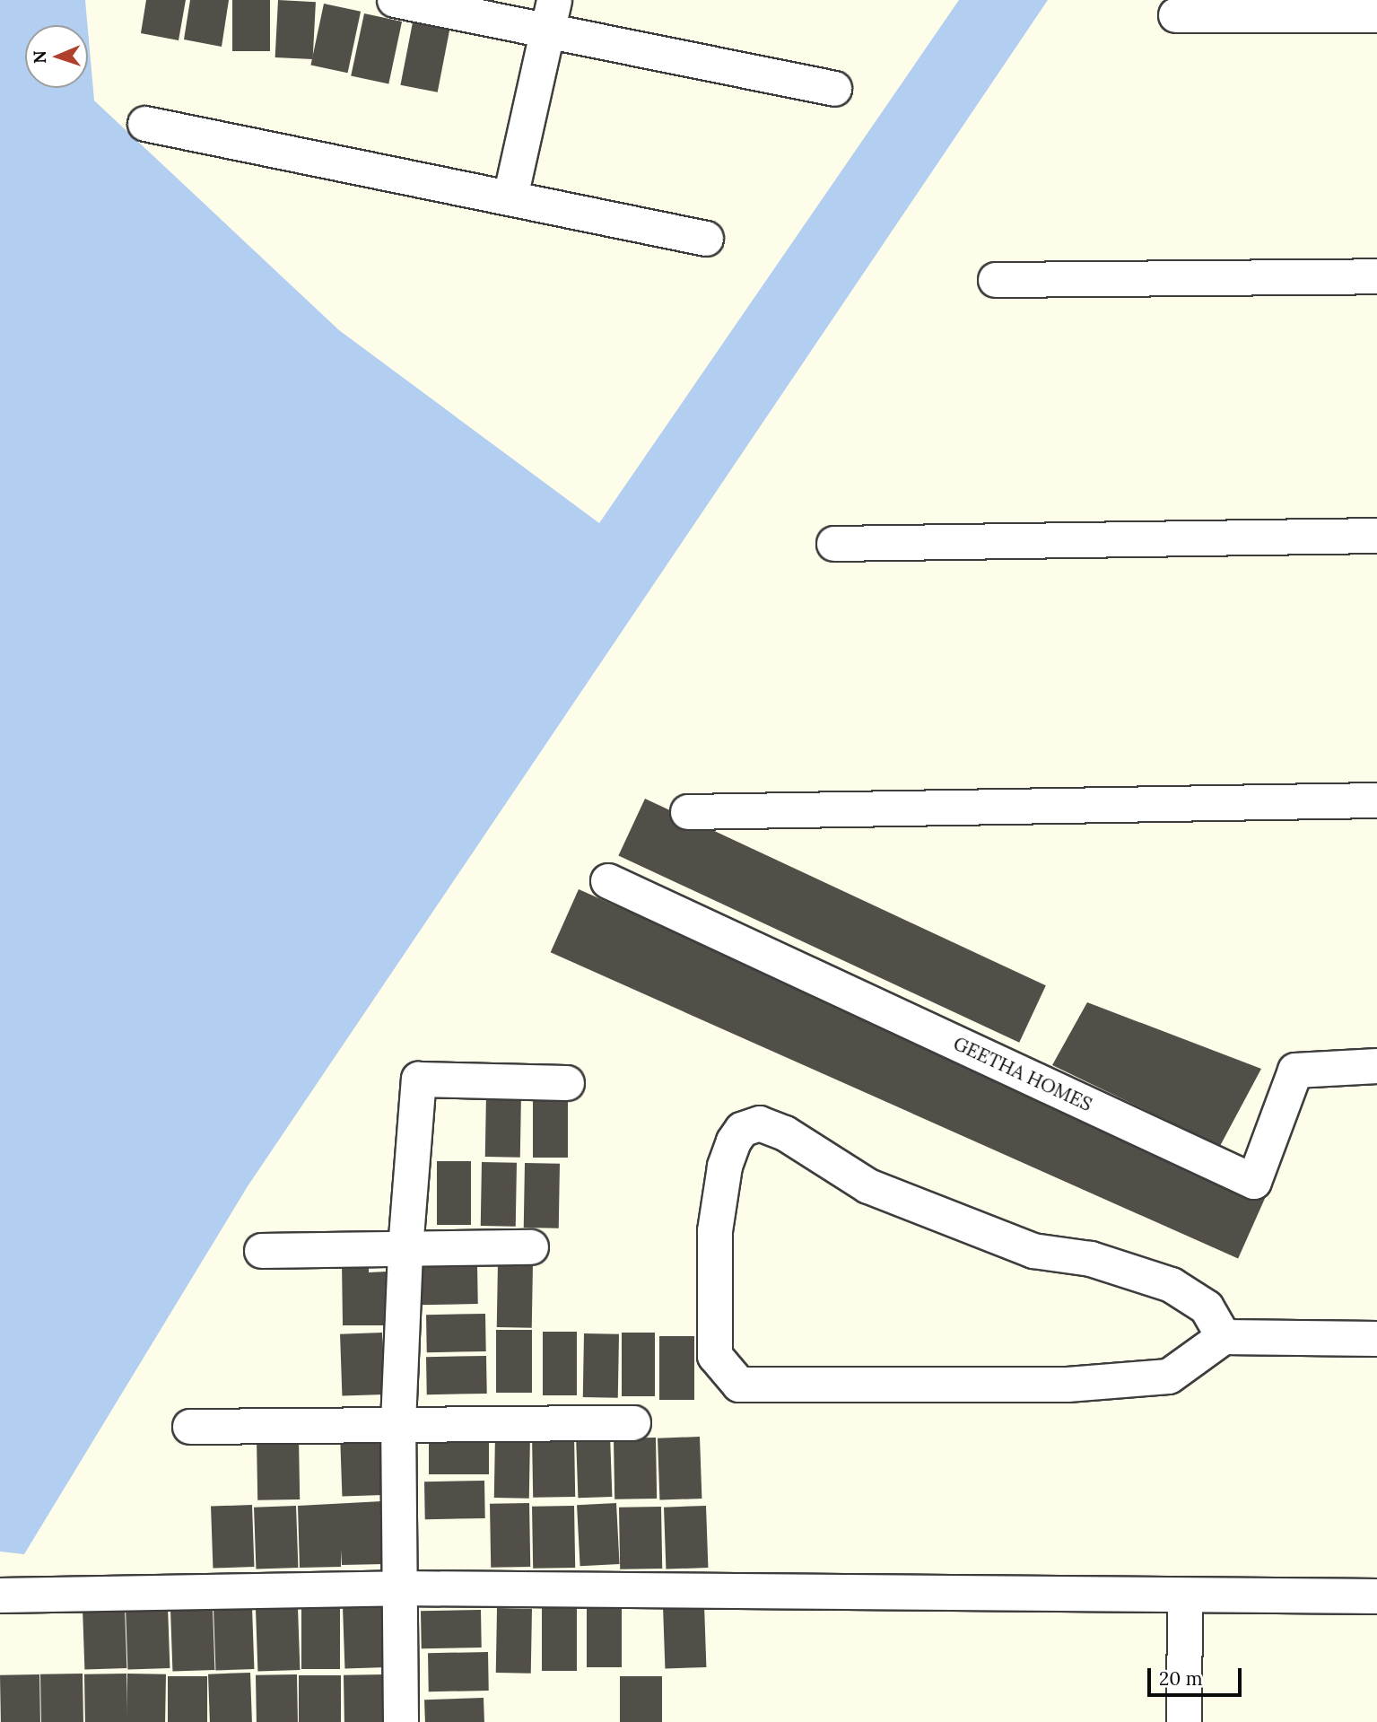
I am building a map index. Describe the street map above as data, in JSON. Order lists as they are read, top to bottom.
{
  "streets": {
    "street": ["GEETHA HOMES"]
  },
  "scale_bar": "20 m",
  "north": "left"
}
